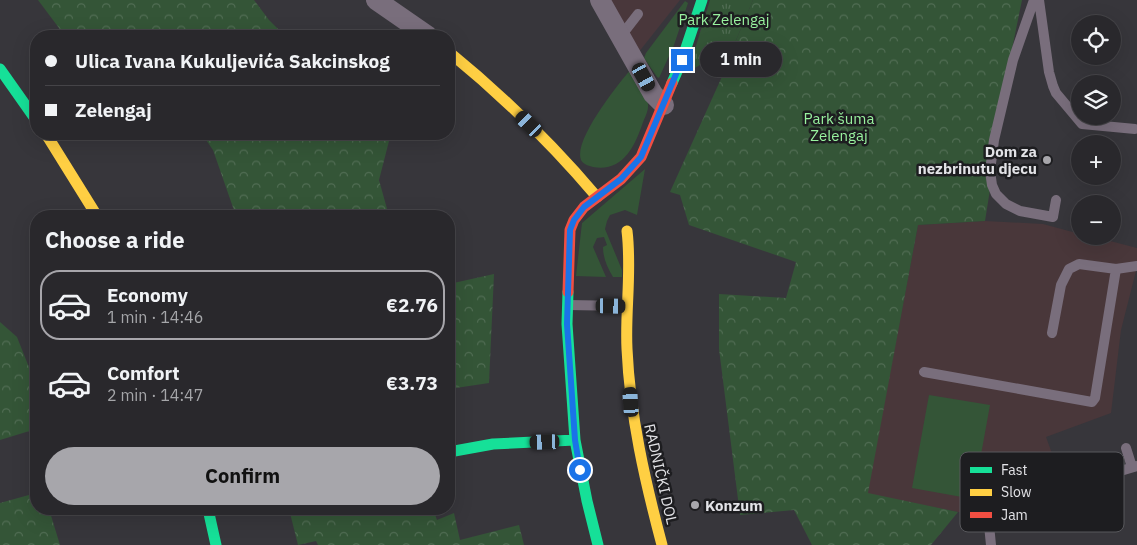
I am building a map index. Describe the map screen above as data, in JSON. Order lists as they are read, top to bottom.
{
  "streets": {
    "street": ["RADNIČKI DOL"]
  },
  "parks": ["Park Zelengaj", "Park šuma Zelengaj"],
  "places": ["Dom za nezbrinutu djecu", "Konzum"],
  "legend": ["Fast", "Slow", "Jam"],
  "page": {
    "map_buttons": ["+", "−"],
    "banner": ["Ulica Ivana Kukuljevića Sakcinskog", "Zelengaj"],
    "bubble": "1 min",
    "heading": "Choose a ride",
    "list": [
      {
        "name": "Economy",
        "note": "1 min · 14:46",
        "value": "€2.76"
      },
      {
        "name": "Comfort",
        "note": "2 min · 14:47",
        "value": "€3.73"
      }
    ],
    "buttons": "Confirm"
  }
}
